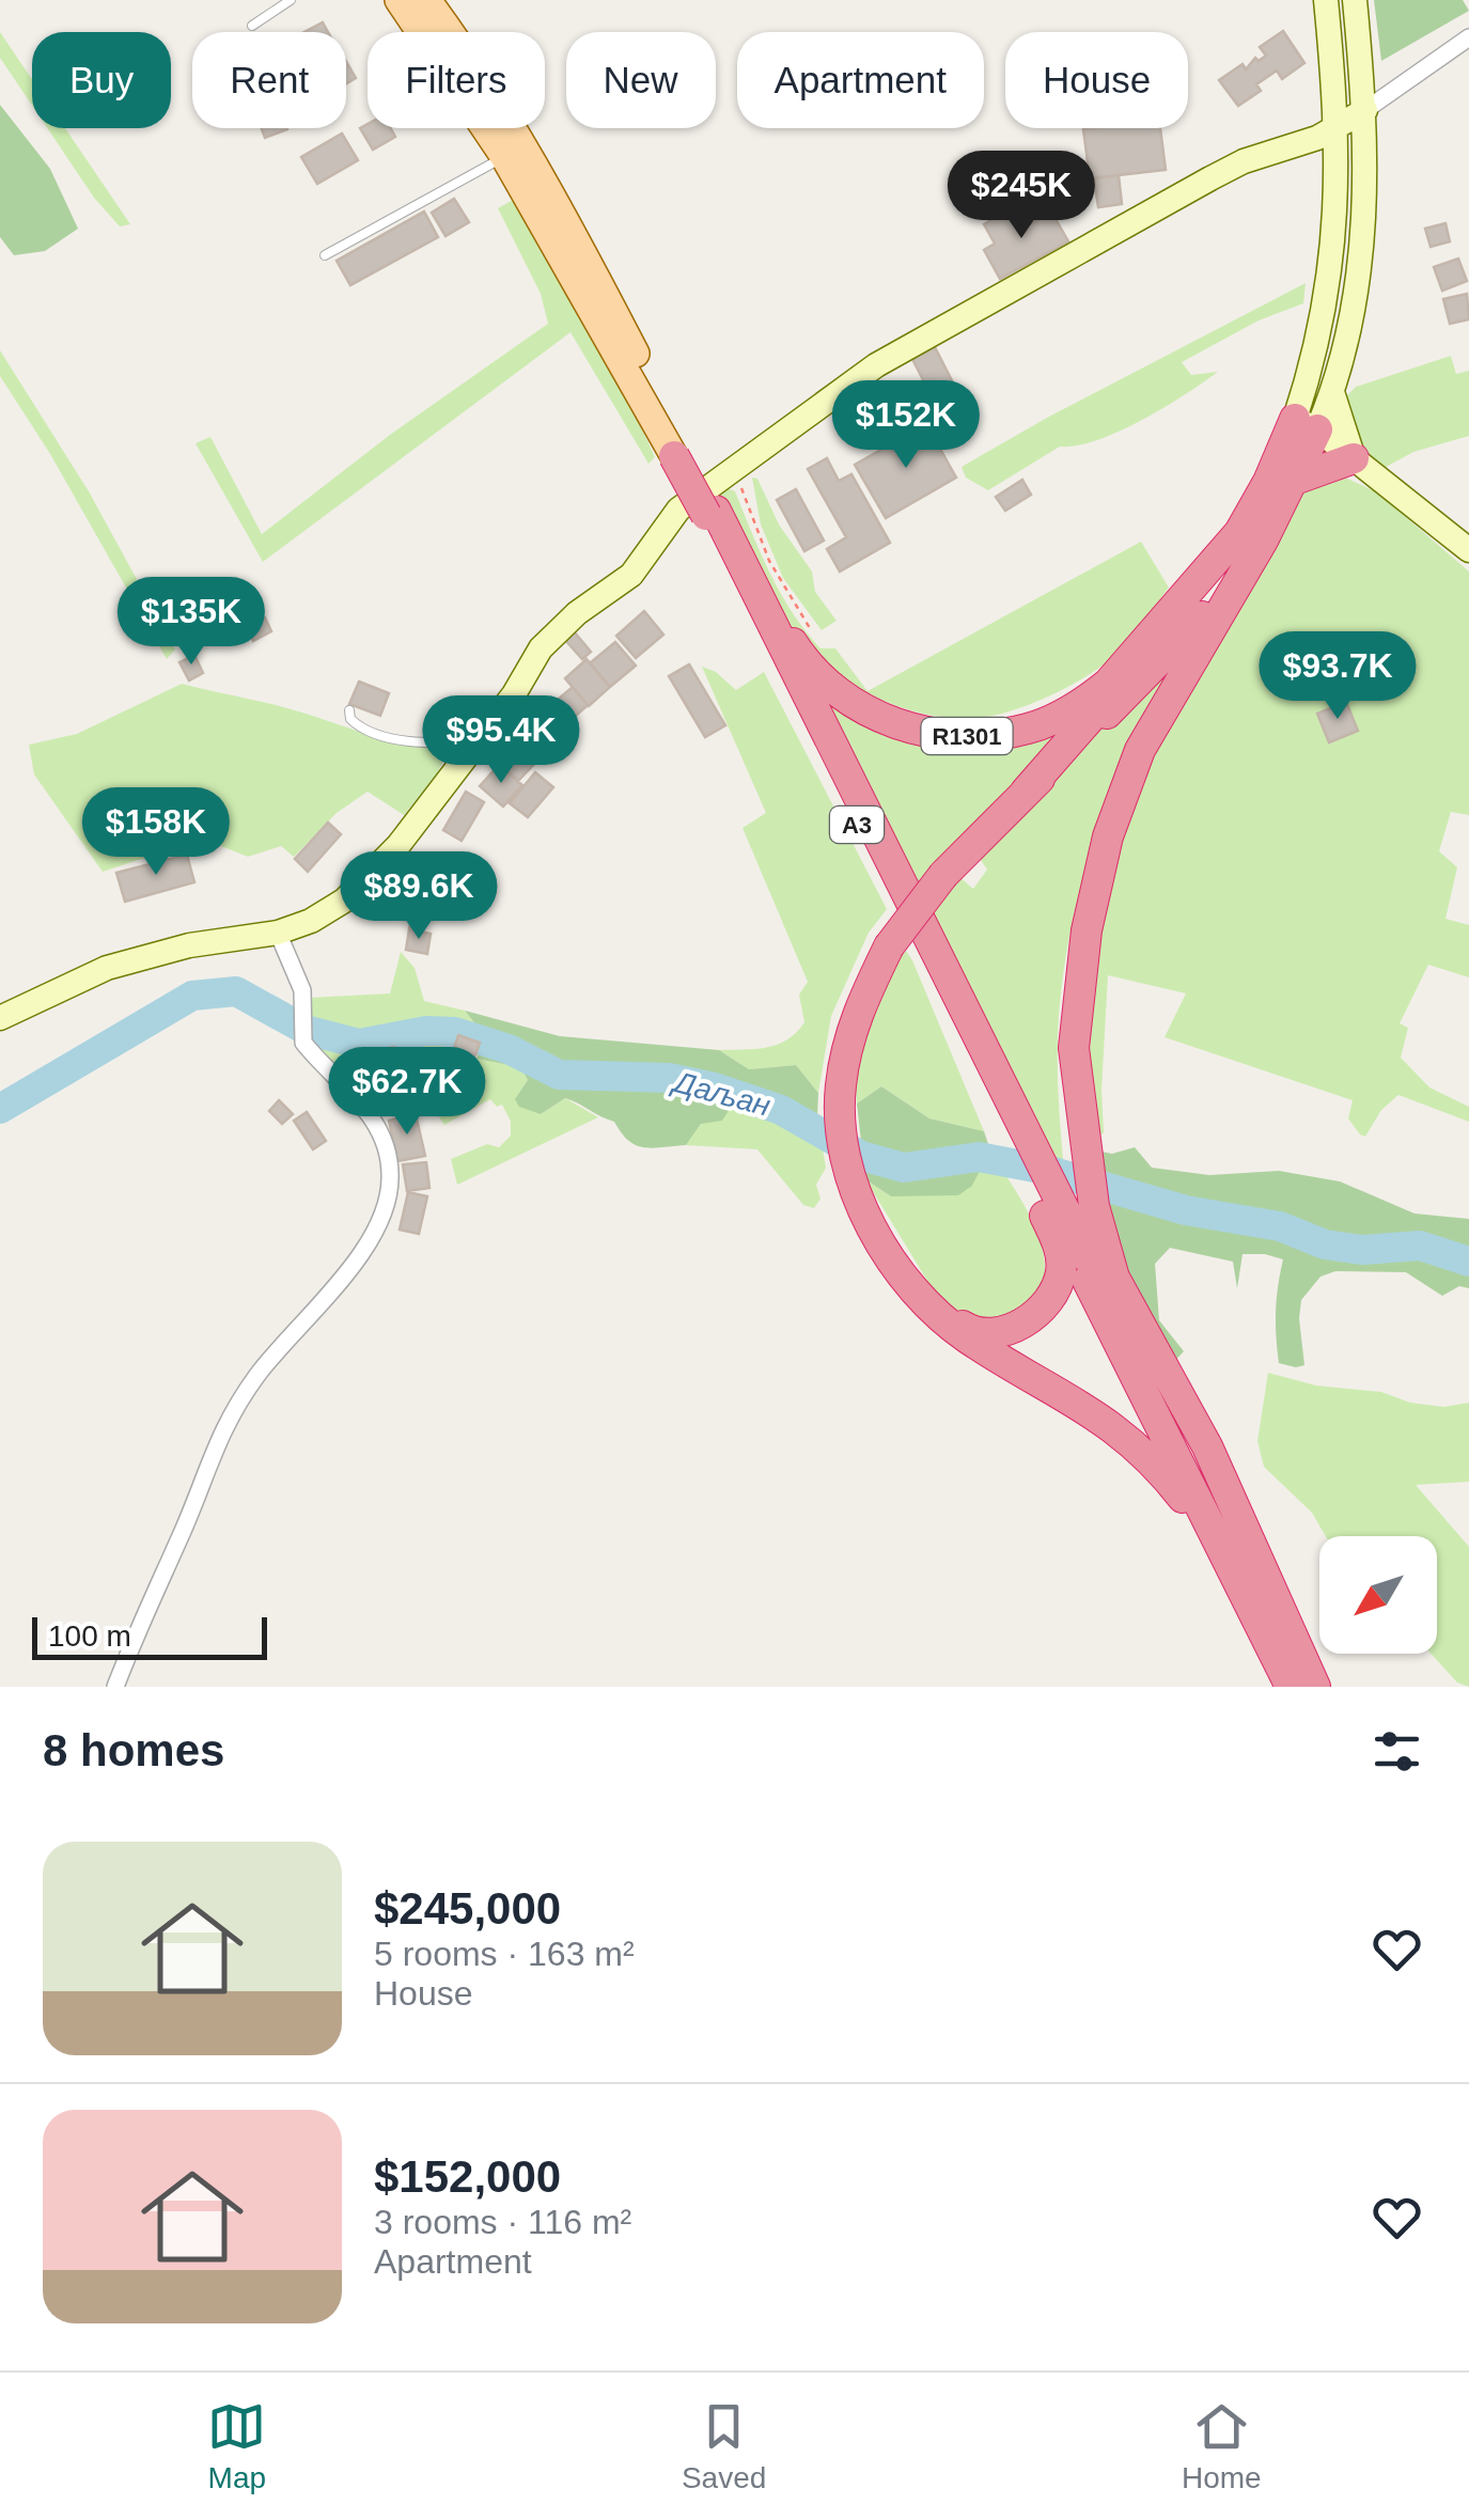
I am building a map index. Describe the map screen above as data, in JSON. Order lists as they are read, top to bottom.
{
  "streets": {
    "highway": ["R1301", "A3"]
  },
  "crossings": [
    ["R1301", "A3"]
  ],
  "water": ["Даљан"],
  "scale_bar": "100 m",
  "north": "bottom left",
  "page": {
    "chip": [
      "Buy",
      "Rent",
      "Filters",
      "New",
      "Apartment",
      "House"
    ],
    "price": [
      "$245K",
      "$152K",
      "$135K",
      "$93.7K",
      "$95.4K",
      "$158K",
      "$89.6K",
      "$62.7K"
    ],
    "scale": "100 m",
    "heading": "8 homes",
    "list": [
      {
        "name": "$245,000",
        "note": "5 rooms · 163 m² · House"
      },
      {
        "name": "$152,000",
        "note": "3 rooms · 116 m² · Apartment"
      }
    ],
    "tabs": ["Map", "Saved", "Home"]
  }
}
